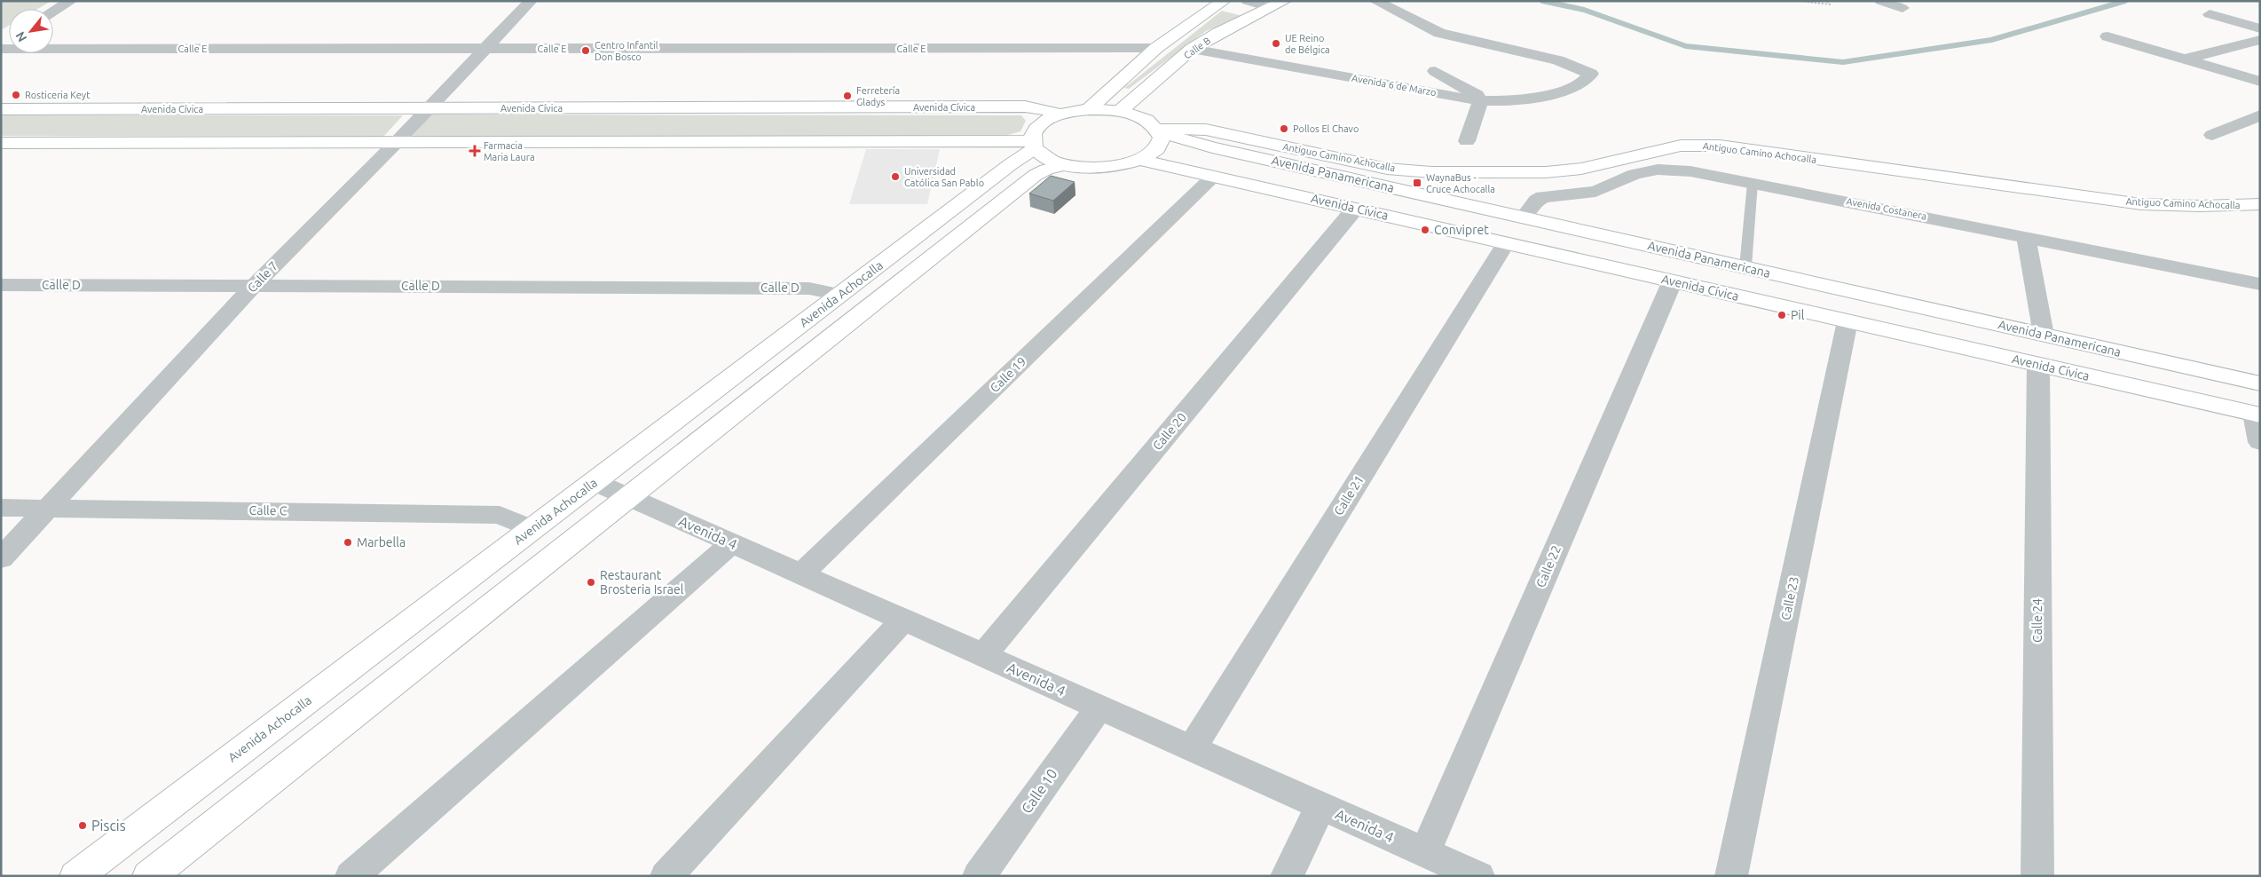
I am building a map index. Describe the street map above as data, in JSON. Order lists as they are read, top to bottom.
{
  "streets": {
    "main road": [
      "Calle B",
      "Avenida Cívica",
      "Antiguo Camino Achocalla",
      "Avenida Panamericana",
      "Avenida Achocalla"
    ],
    "street": [
      "Calle E",
      "Avenida 6 de Marzo",
      "Avenida Costanera",
      "Calle 7",
      "Calle D",
      "Calle 19",
      "Calle 20",
      "Calle 21",
      "Calle C",
      "Avenida 4",
      "Calle 22",
      "Calle 23",
      "Calle 24",
      "Calle 10"
    ]
  },
  "crossings": [
    ["Calle B", "Calle E"],
    ["Calle B", "Avenida 6 de Marzo"],
    ["Calle B", "Avenida Panamericana"],
    ["Calle E", "Calle 7"],
    ["Avenida Cívica", "Avenida Panamericana"],
    ["Avenida Cívica", "Calle 7"],
    ["Avenida Cívica", "Calle 19"],
    ["Avenida Cívica", "Calle 20"],
    ["Avenida Cívica", "Calle 21"],
    ["Avenida Cívica", "Calle 22"],
    ["Avenida Cívica", "Calle 23"],
    ["Avenida Cívica", "Calle 24"],
    ["Antiguo Camino Achocalla", "Avenida Panamericana"],
    ["Avenida Panamericana", "Avenida Costanera"],
    ["Calle 7", "Calle D"],
    ["Calle 7", "Calle C"],
    ["Calle D", "Avenida Achocalla"],
    ["Avenida Achocalla", "Calle C"],
    ["Avenida Achocalla", "Avenida 4"],
    ["Calle 19", "Avenida 4"],
    ["Calle 20", "Avenida 4"],
    ["Calle 21", "Avenida 4"],
    ["Avenida 4", "Calle 22"],
    ["Avenida 4", "Calle 10"]
  ],
  "places": {
    "other": [
      "UE Reino de Bélgica",
      "Centro Infantil Don Bosco",
      "Rosticeria Keyt",
      "Ferretería Gladys",
      "Pollos El Chavo",
      "Universidad Católica San Pablo",
      "Convipret",
      "Pil",
      "Marbella",
      "Restaurant Brosteria Israel",
      "Piscis"
    ],
    "health": ["Farmacia Maria Laura"],
    "transit": ["WaynaBus - Cruce Achocalla"]
  },
  "north": "bottom left"
}
